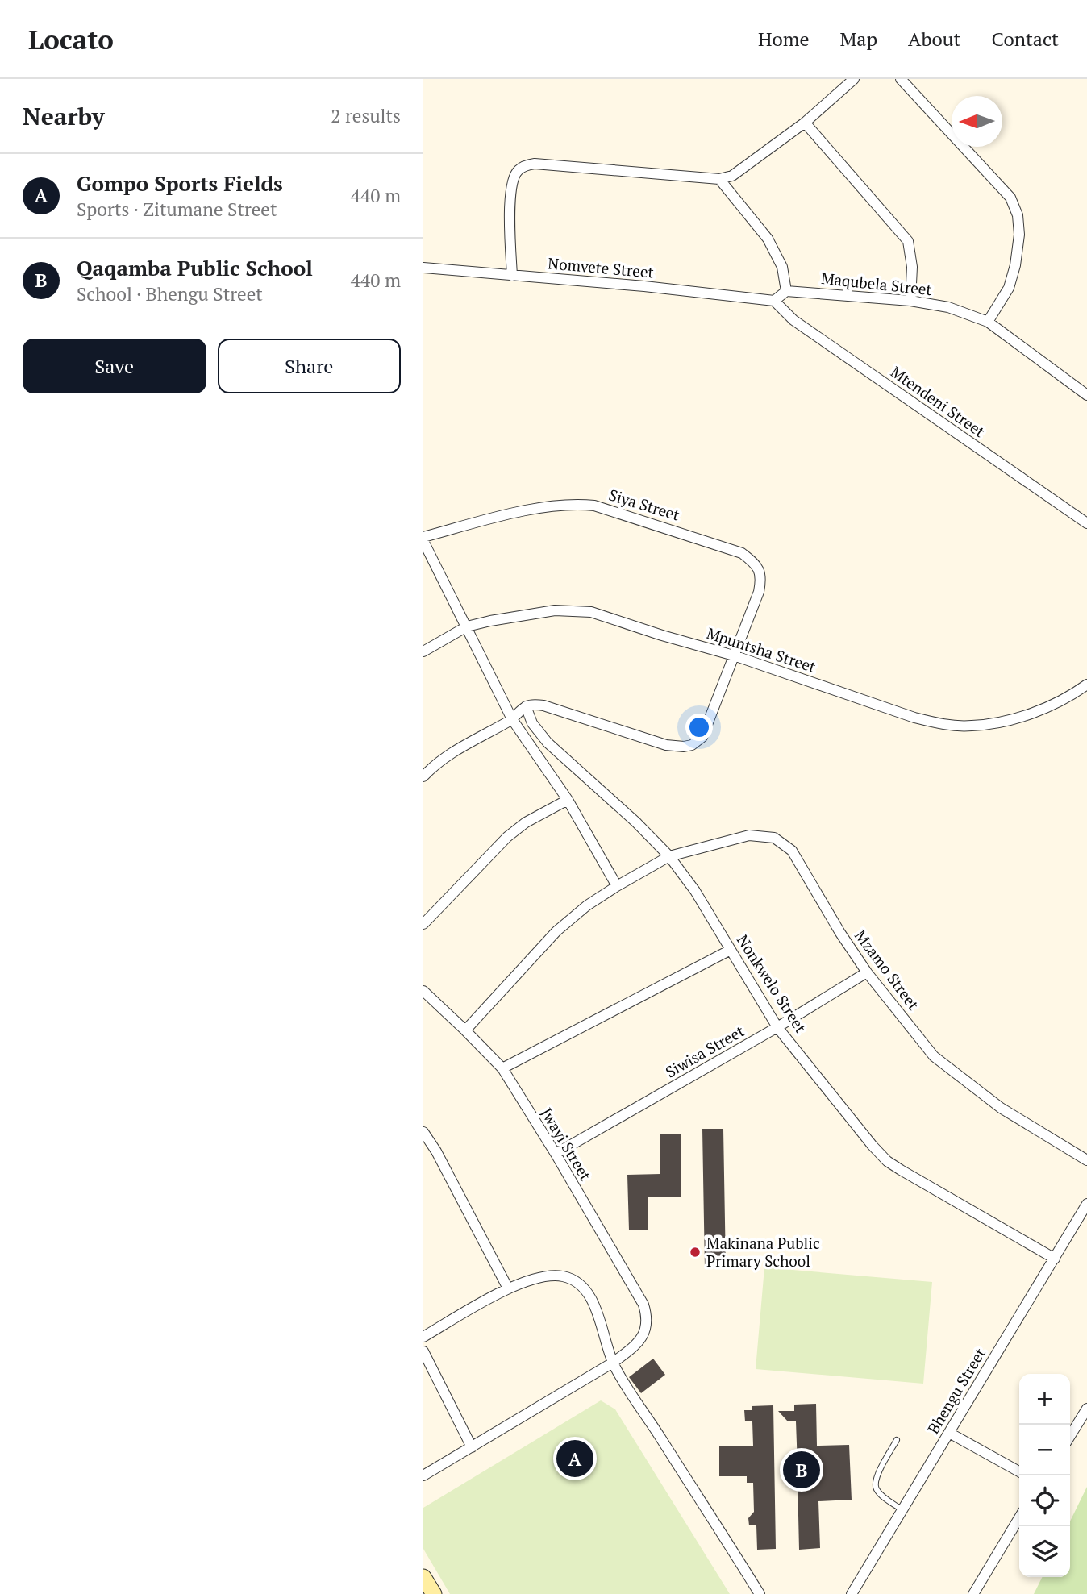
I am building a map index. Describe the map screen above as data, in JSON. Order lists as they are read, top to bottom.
{
  "streets": {
    "street": [
      "Nomvete Street",
      "Maqubela Street",
      "Mtendeni Street",
      "Siya Street",
      "Mpuntsha Street",
      "Mzamo Street",
      "Nonkwelo Street",
      "Siwisa Street",
      "Jwayi Street",
      "Bhengu Street"
    ]
  },
  "crossings": [
    ["Nomvete Street", "Mtendeni Street"],
    ["Siya Street", "Mpuntsha Street"],
    ["Mzamo Street", "Nonkwelo Street"],
    ["Mzamo Street", "Siwisa Street"],
    ["Mzamo Street", "Jwayi Street"],
    ["Nonkwelo Street", "Siwisa Street"],
    ["Nonkwelo Street", "Bhengu Street"],
    ["Siwisa Street", "Jwayi Street"]
  ],
  "places": ["Makinana Public Primary School"],
  "north": "left",
  "page": {
    "header": "Locato",
    "nav": [
      "Home",
      "Map",
      "About",
      "Contact"
    ],
    "heading": ["Nearby", "2 results"],
    "list": [
      {
        "mark": "A",
        "name": "Gompo Sports Fields",
        "note": "Sports · Zitumane Street",
        "value": "440 m"
      },
      {
        "mark": "B",
        "name": "Qaqamba Public School",
        "note": "School · Bhengu Street",
        "value": "440 m"
      }
    ],
    "buttons": ["Save", "Share"],
    "map_buttons": ["+", "−"],
    "pins": ["A", "B"]
  }
}
